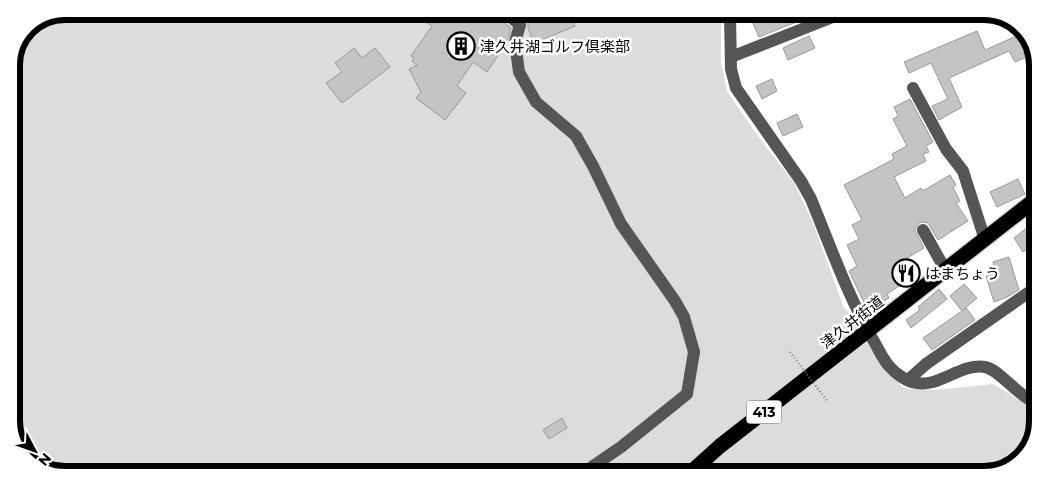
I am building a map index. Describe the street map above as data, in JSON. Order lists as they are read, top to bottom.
{
  "streets": {
    "highway": ["津久井街道", "413"]
  },
  "places": {
    "building": ["津久井湖ゴルフ倶楽部"],
    "restaurant": ["はまちょう"]
  },
  "north": "bottom right"
}
